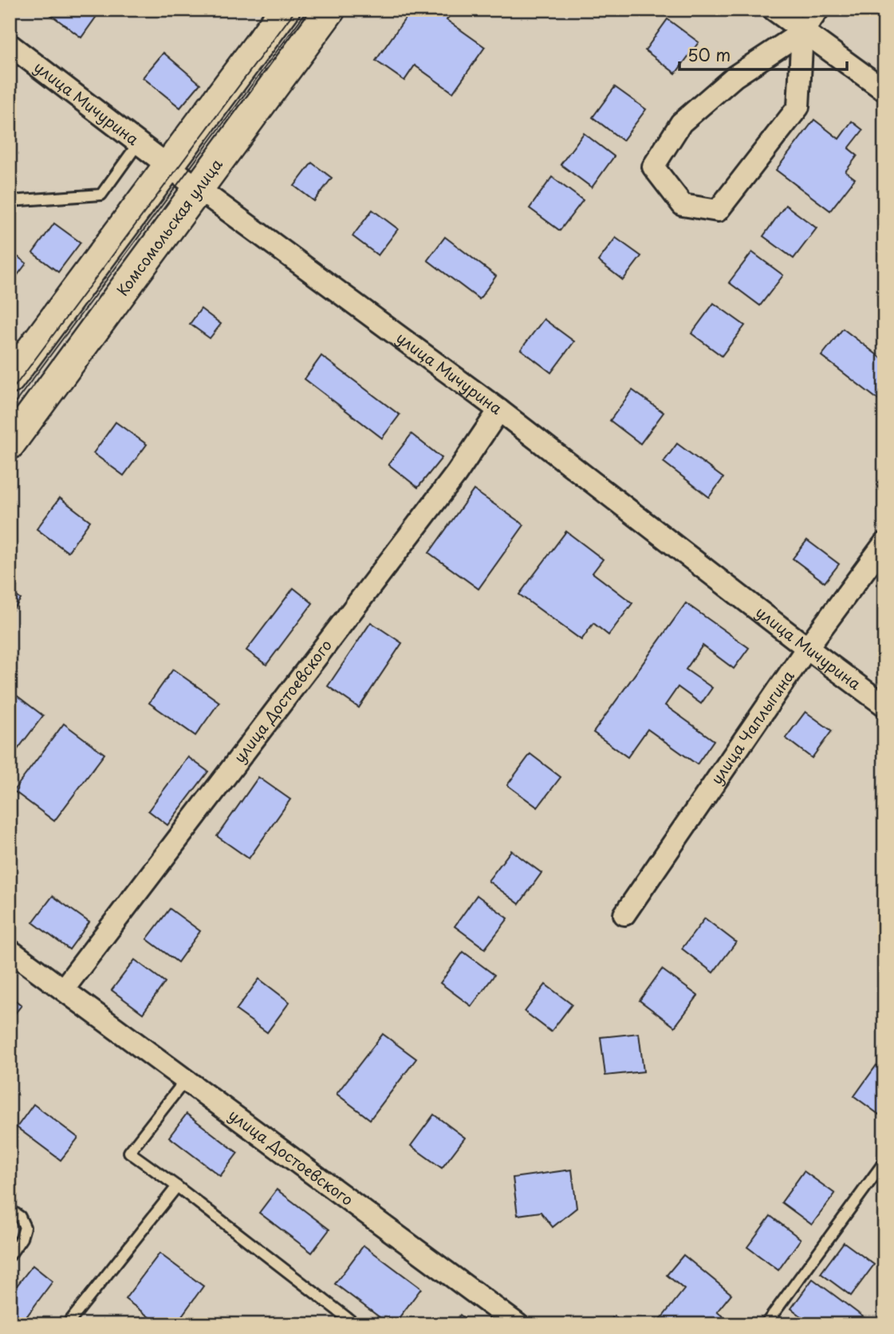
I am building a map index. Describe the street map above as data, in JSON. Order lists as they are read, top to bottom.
{
  "streets": {
    "main road": ["Комсомольская улица"],
    "street": ["улица Мичурина", "улица Достоевского", "улица Чаплыгина"]
  },
  "crossings": [
    ["улица Мичурина", "Комсомольская улица"],
    ["улица Мичурина", "улица Достоевского"],
    ["улица Мичурина", "улица Чаплыгина"]
  ],
  "scale_bar": "50 m"
}
